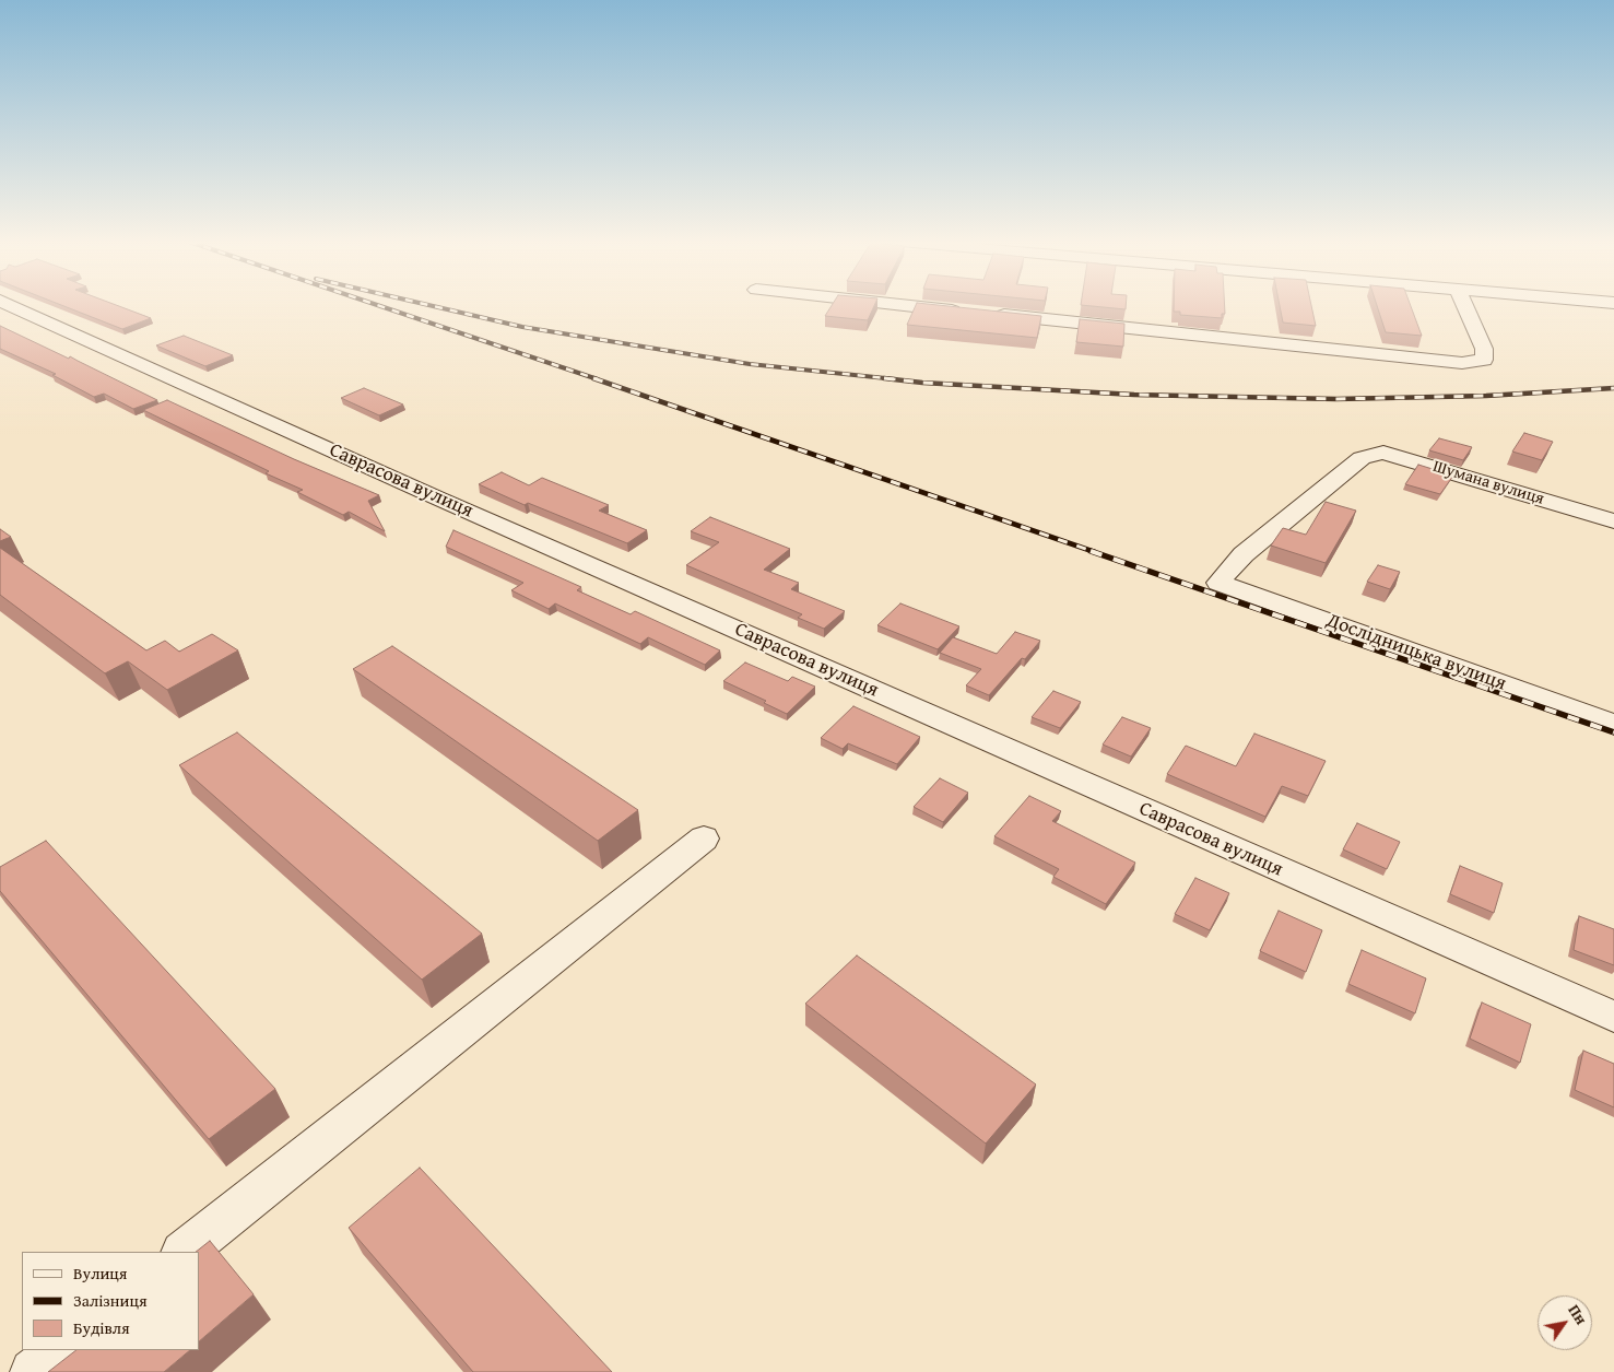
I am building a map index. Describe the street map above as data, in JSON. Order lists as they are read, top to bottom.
{
  "streets": {
    "street": ["Саврасова вулиця", "Шумана вулиця", "Дослідницька вулиця"]
  },
  "crossings": [
    ["Шумана вулиця", "Дослідницька вулиця"]
  ],
  "legend": ["Вулиця", "Залізниця", "Будівля"],
  "north": "top right"
}
